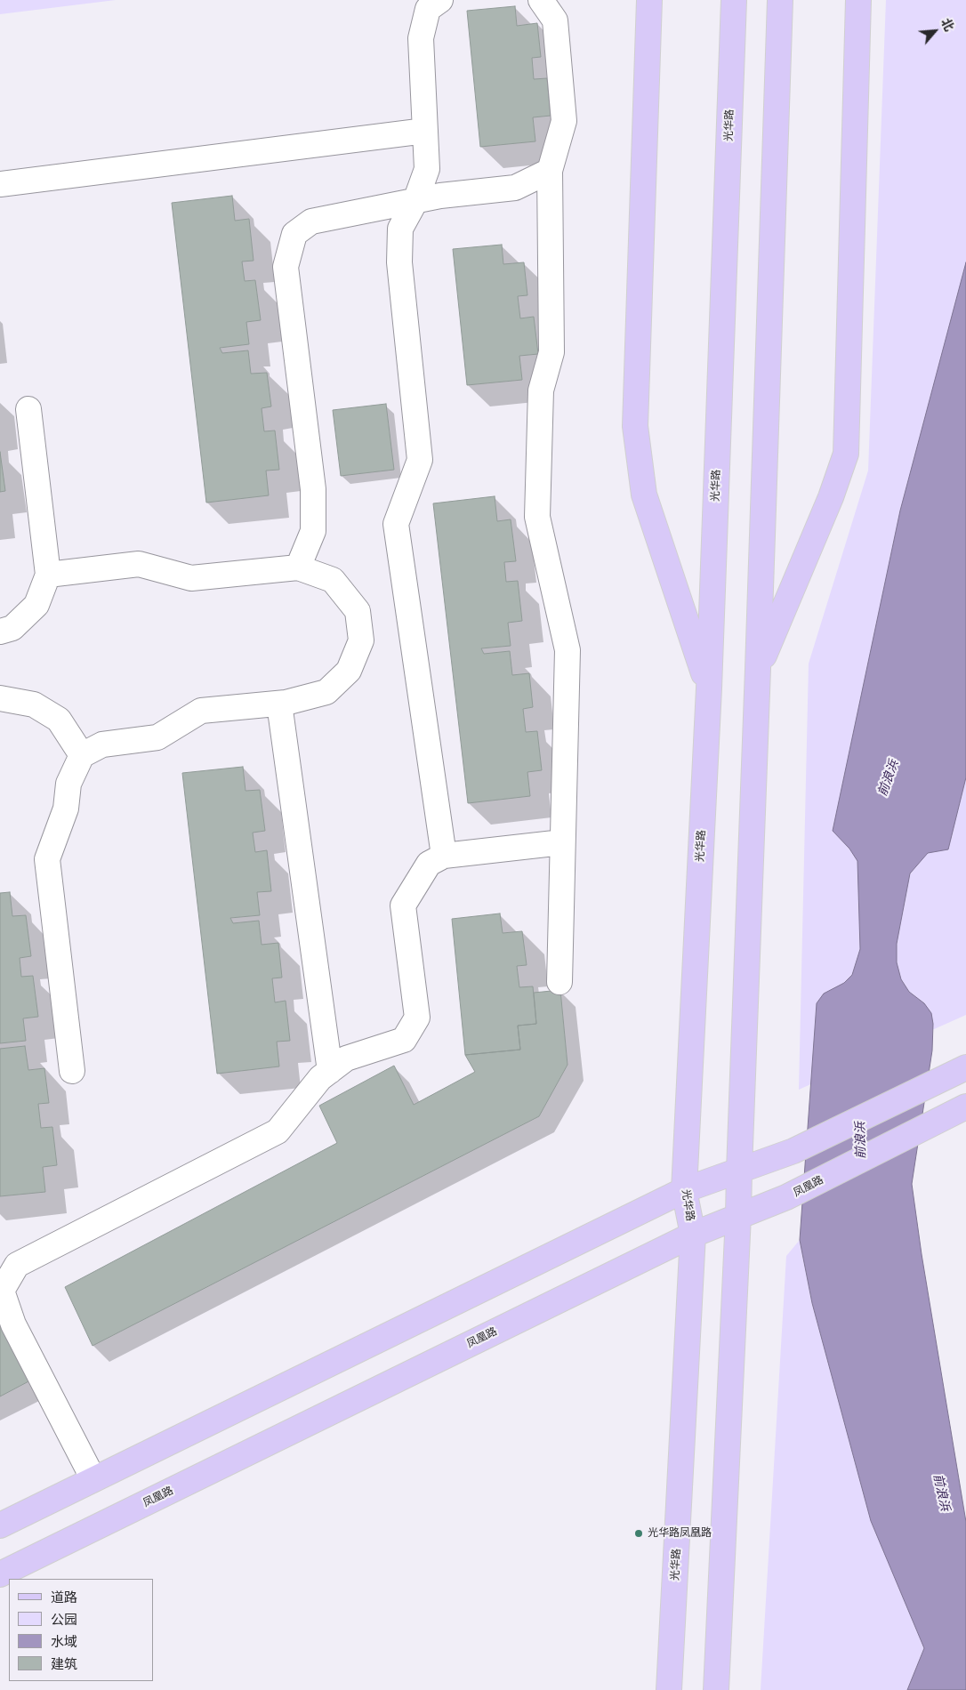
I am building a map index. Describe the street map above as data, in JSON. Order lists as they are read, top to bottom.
{
  "streets": {
    "main road": ["光华路", "凤凰路"]
  },
  "crossings": [
    ["光华路", "凤凰路"]
  ],
  "water": ["前浪浜"],
  "places": ["光华路凤凰路"],
  "legend": [
    "道路",
    "公园",
    "水域",
    "建筑"
  ],
  "north": "top right"
}
